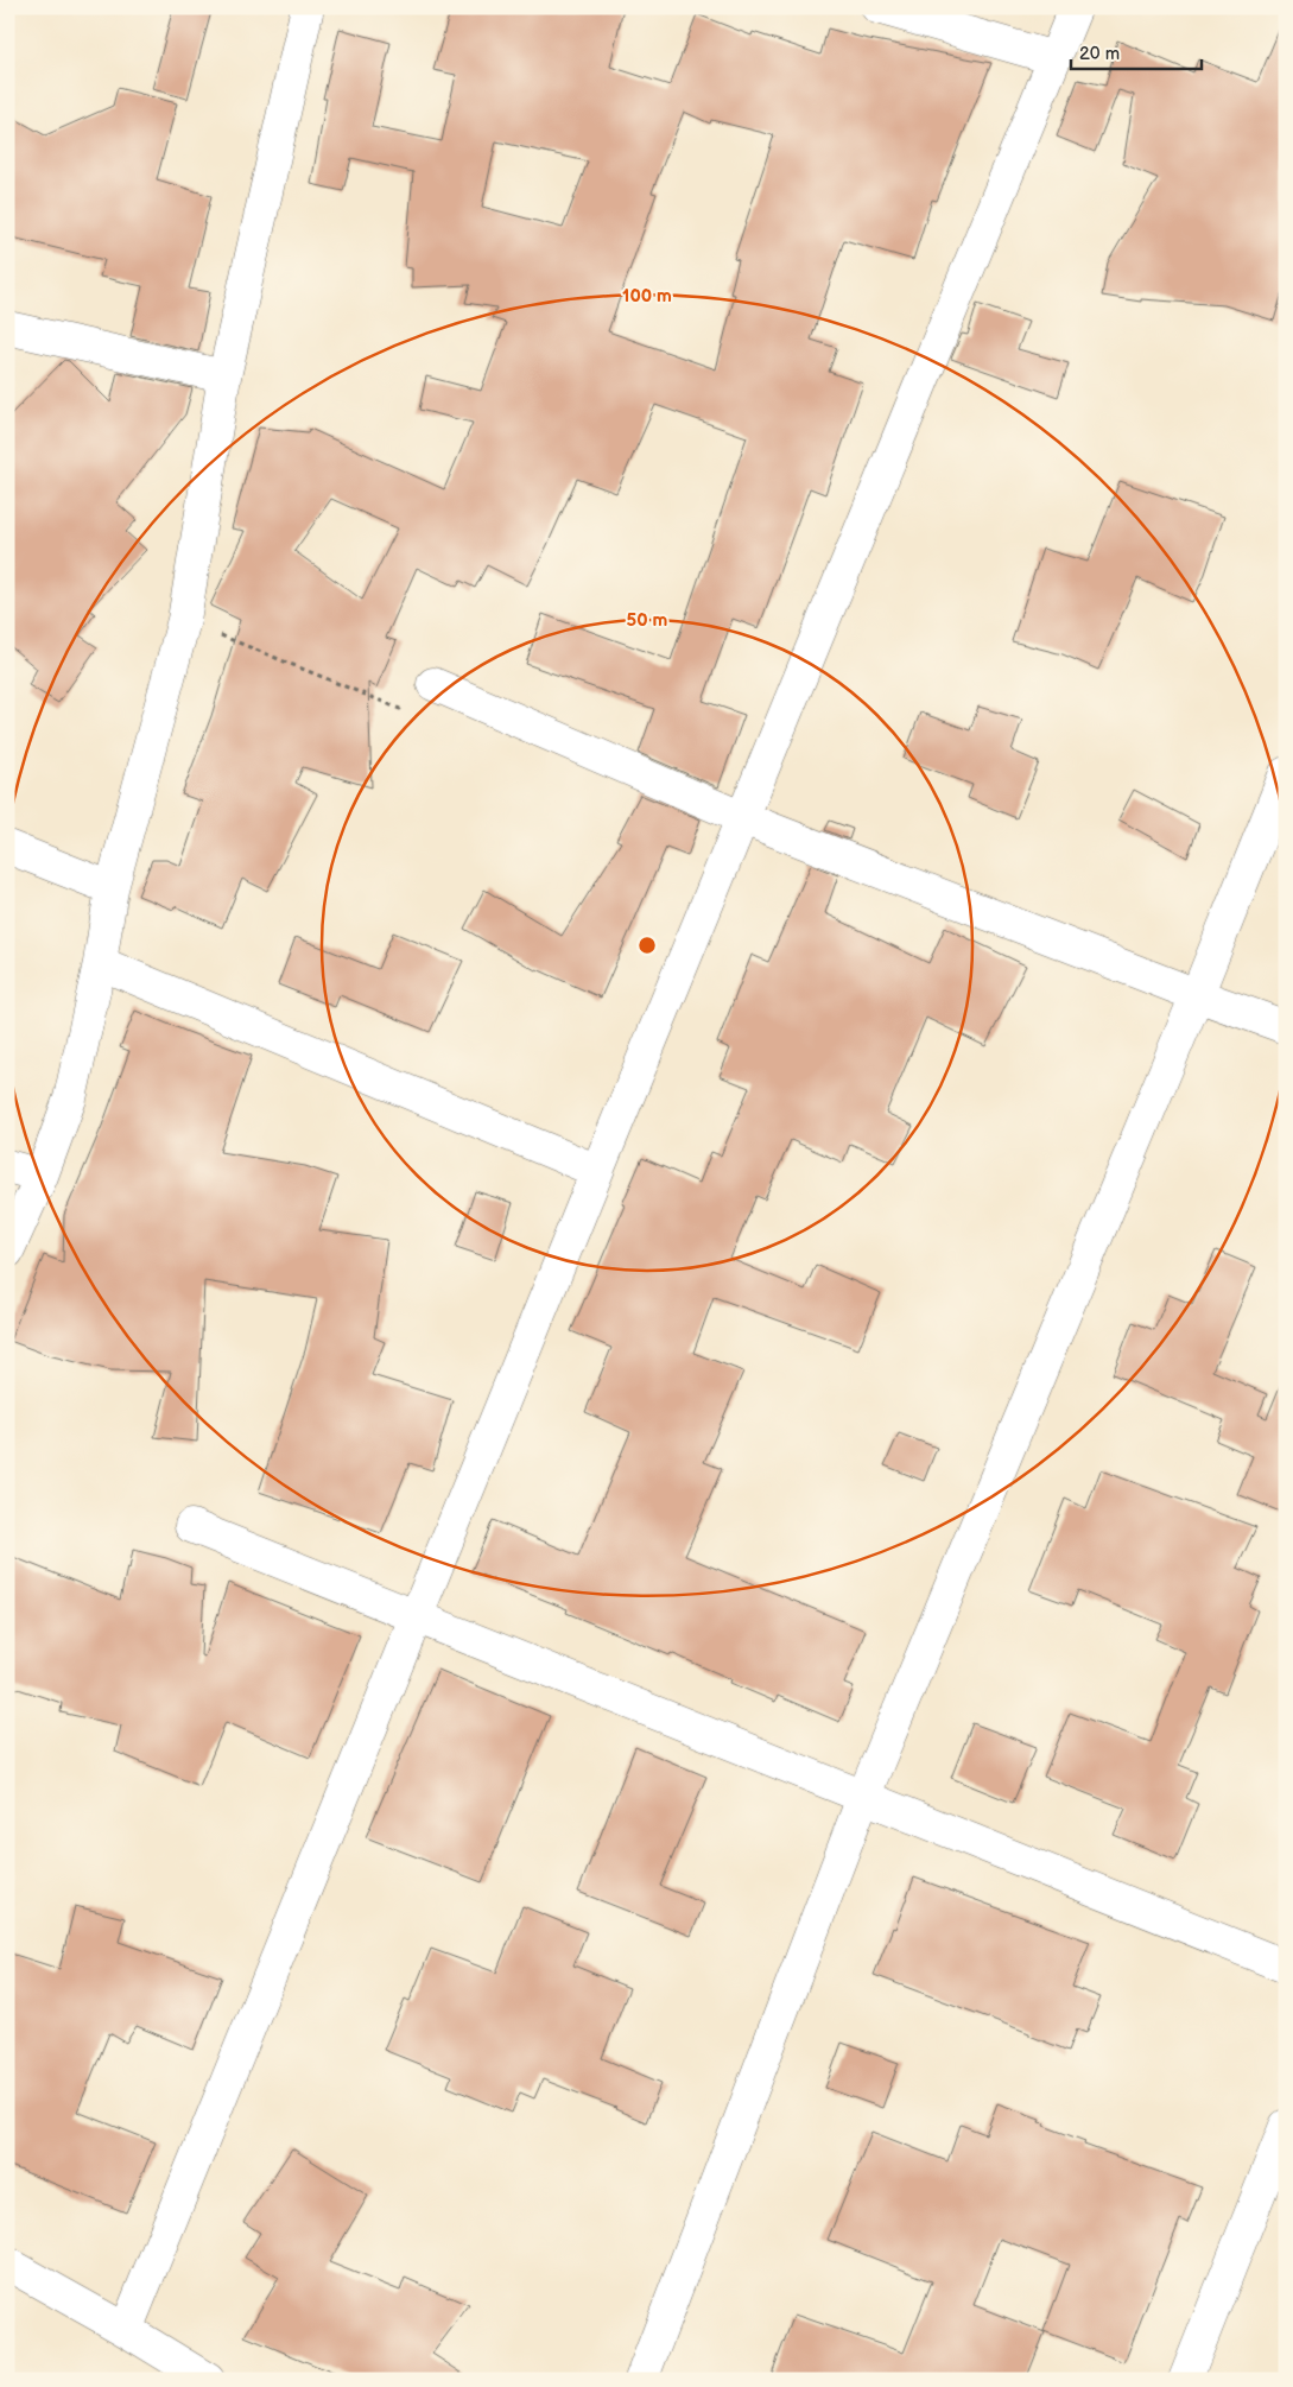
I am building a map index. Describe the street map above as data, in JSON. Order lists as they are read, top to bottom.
{
  "scale_bar": "20 m",
  "rings": ["100 m", "50 m"]
}
